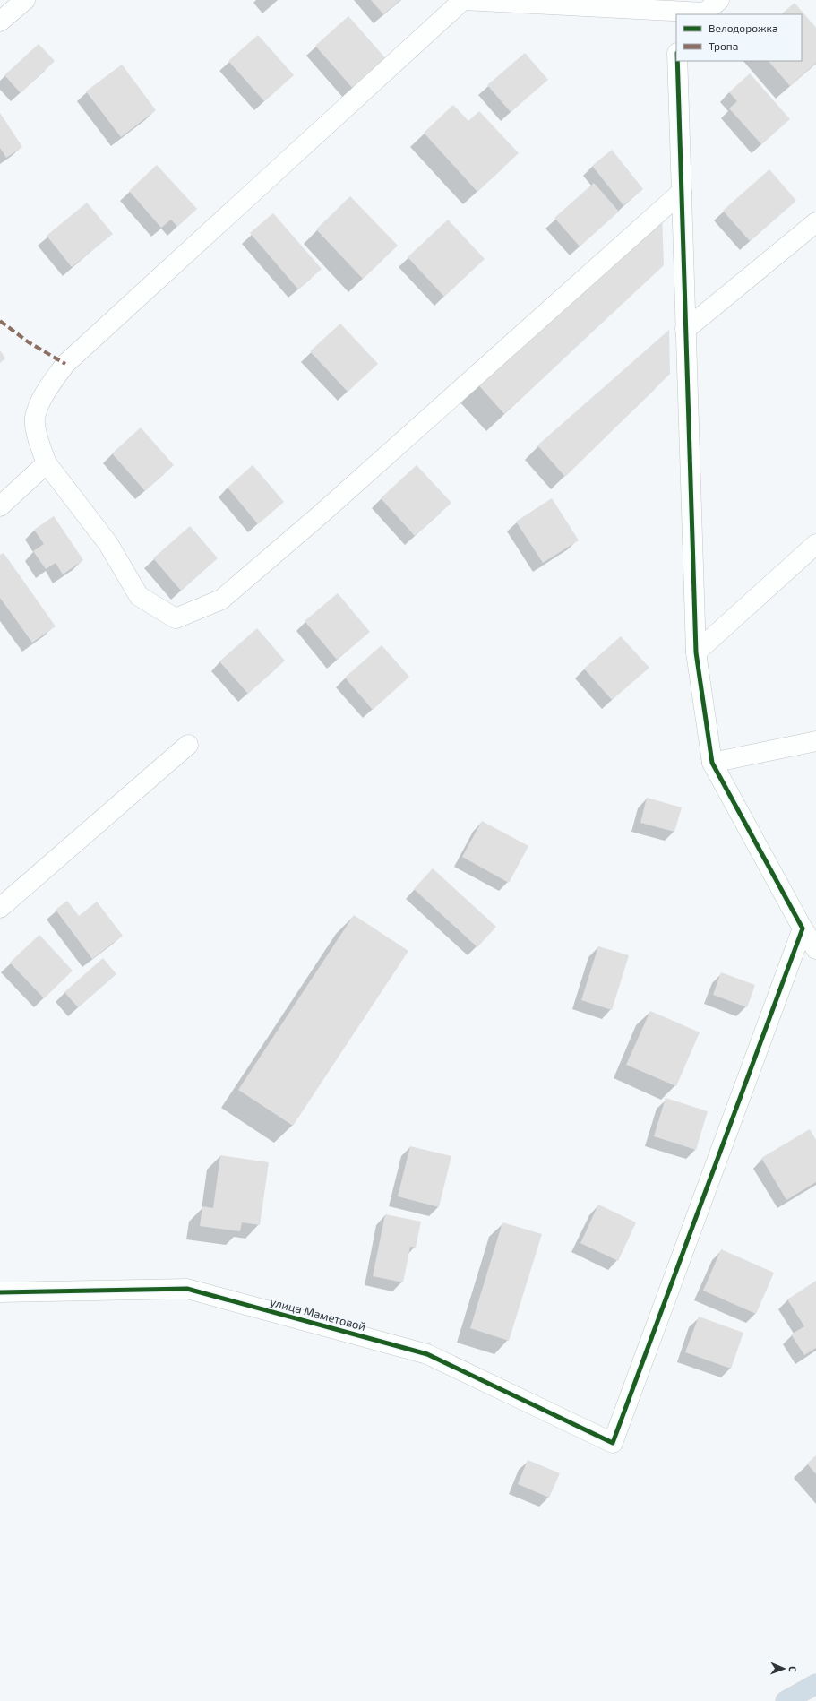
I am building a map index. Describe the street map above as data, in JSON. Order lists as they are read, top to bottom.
{
  "streets": {
    "street": ["улица Маметовой"]
  },
  "legend": ["Велодорожка", "Тропа"],
  "north": "right"
}
